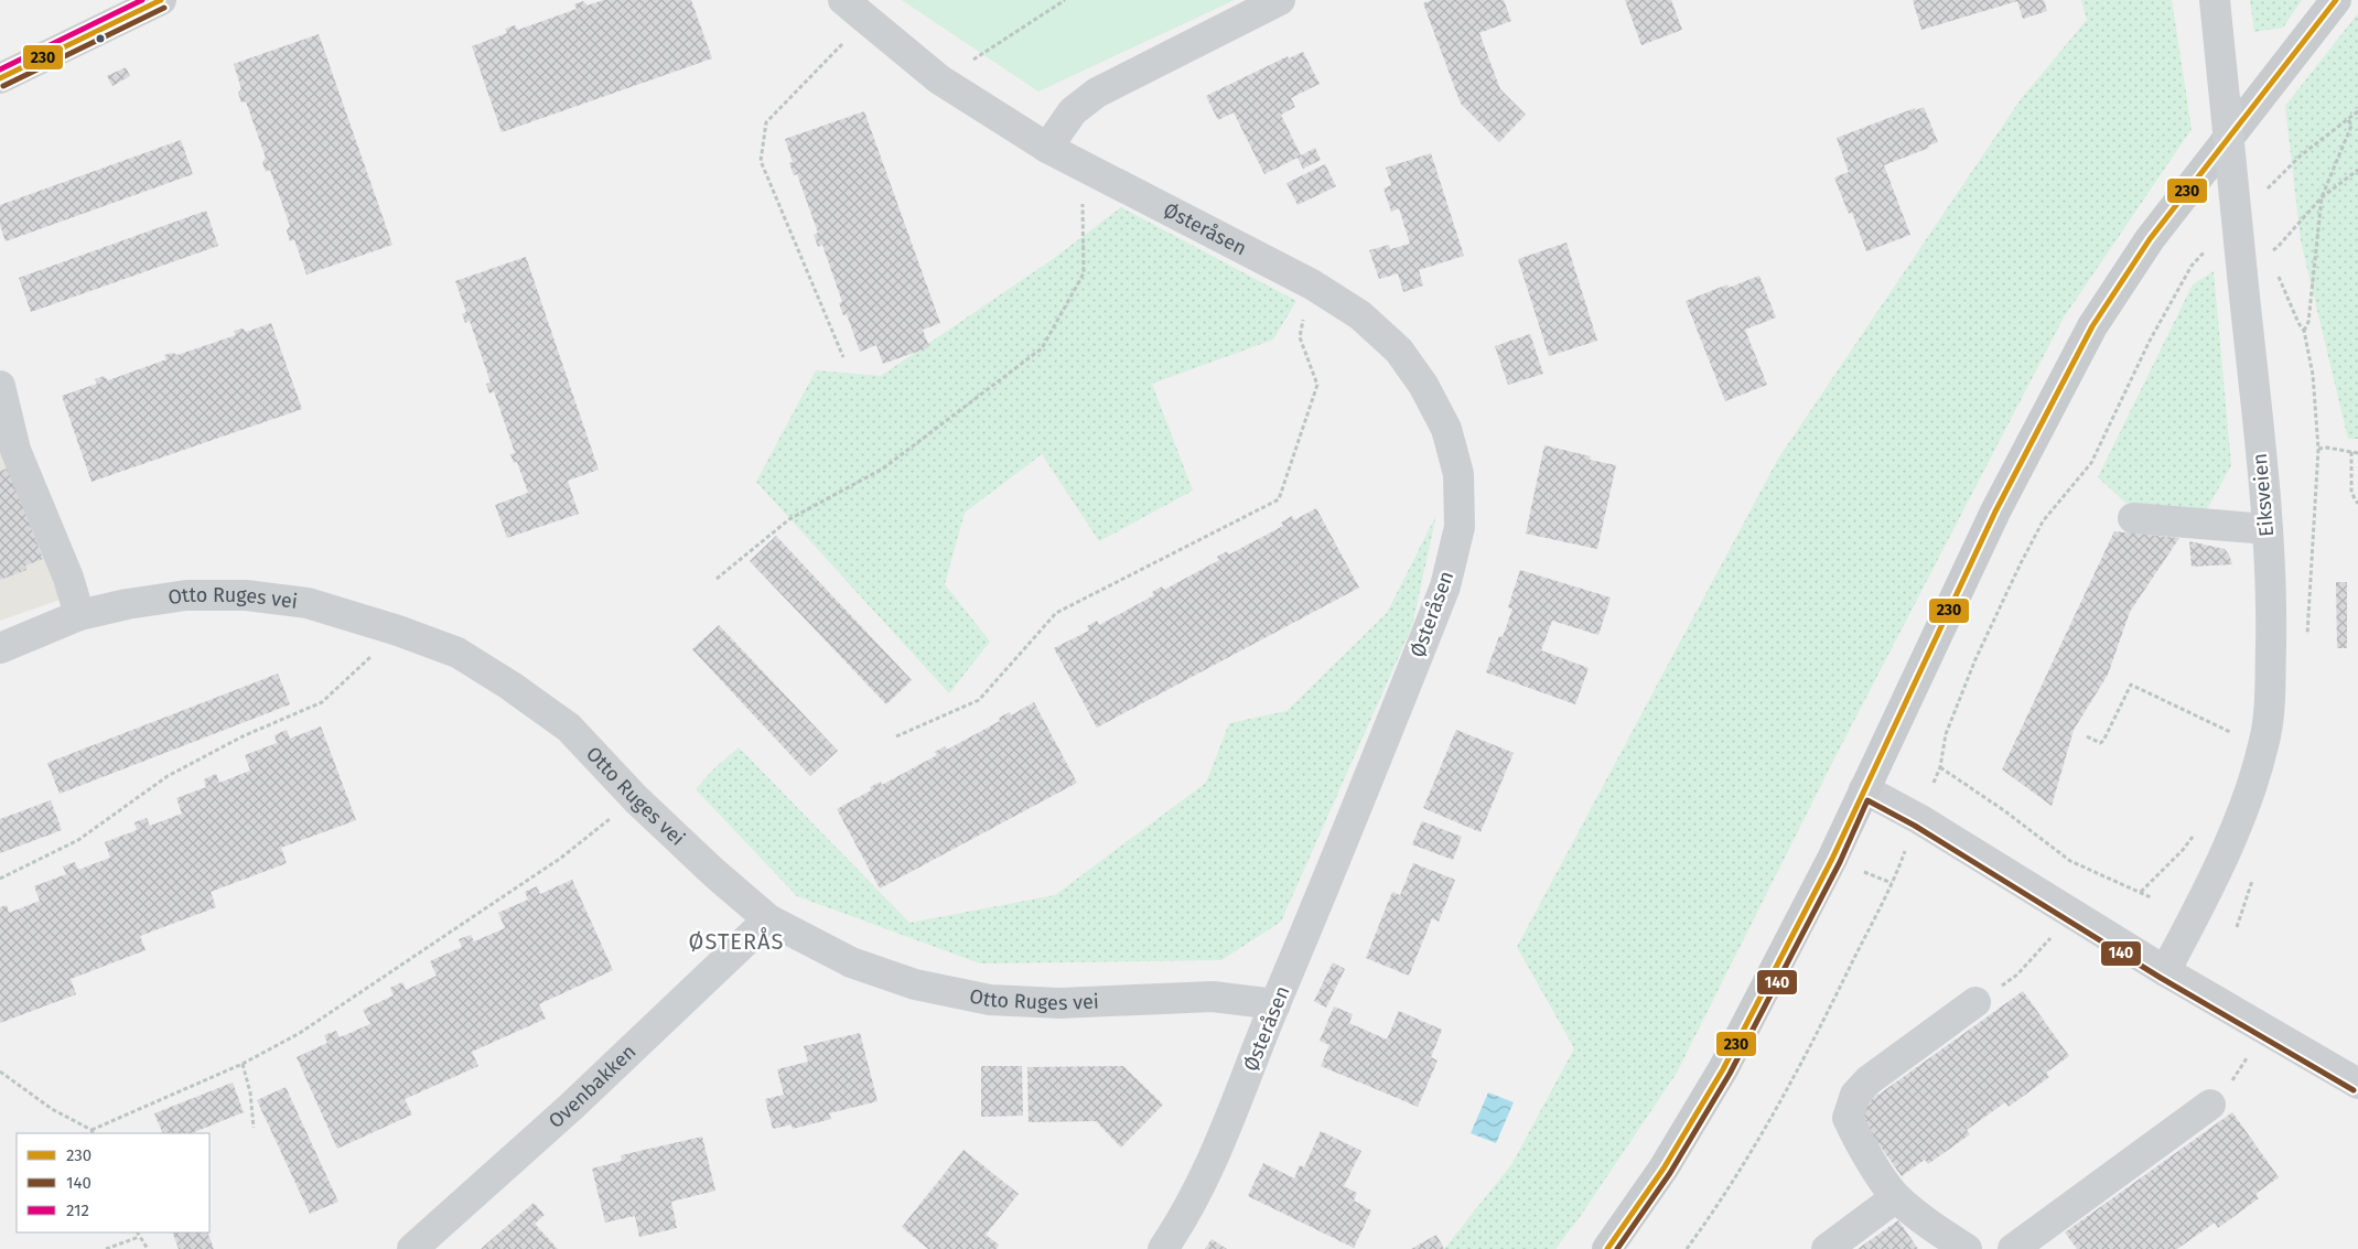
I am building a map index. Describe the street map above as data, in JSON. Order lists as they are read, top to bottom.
{
  "streets": {
    "street": [
      "Østeråsen",
      "Eiksveien",
      "Otto Ruges vei",
      "Ovenbakken"
    ]
  },
  "crossings": [
    ["Østeråsen", "Otto Ruges vei"],
    ["Otto Ruges vei", "Ovenbakken"]
  ],
  "districts": ["ØSTERÅS"],
  "lines": ["transit line 230", "transit line 212", "transit line 140"],
  "legend": ["230", "140", "212"]
}
